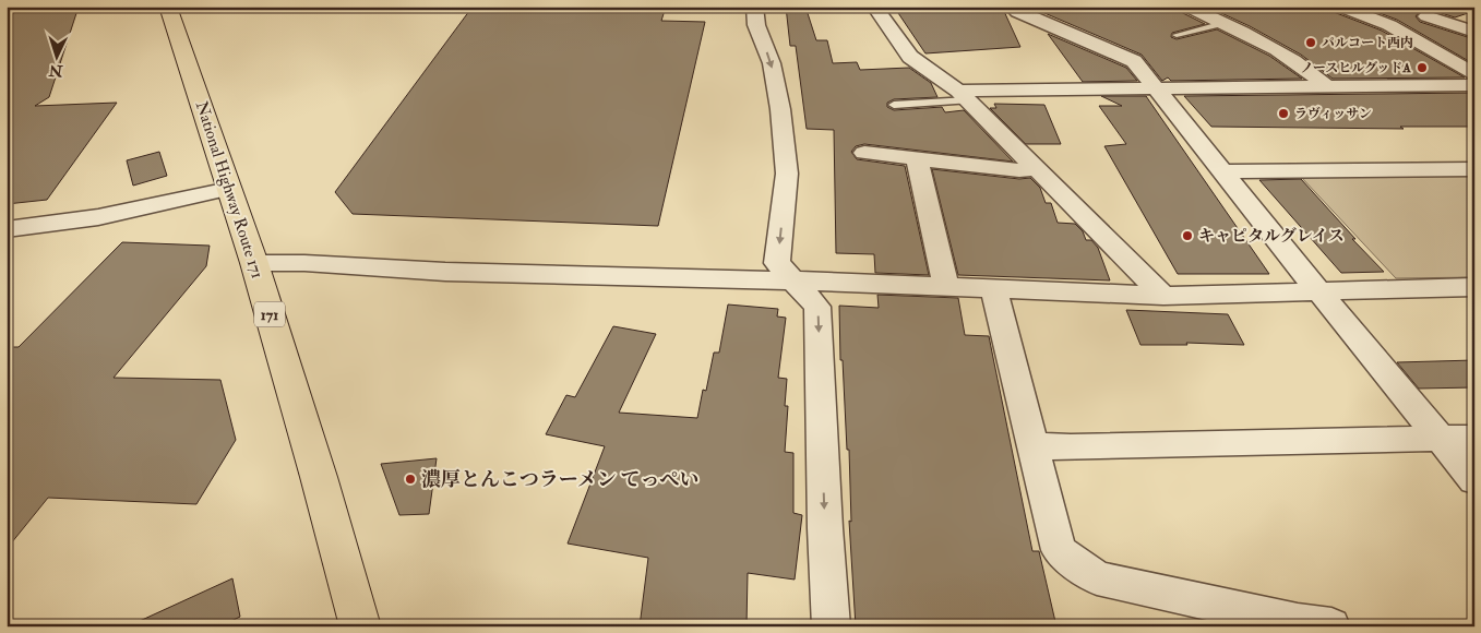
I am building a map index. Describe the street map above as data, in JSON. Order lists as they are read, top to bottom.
{
  "streets": {
    "highway": ["National Highway Route 171", "171"]
  },
  "places": [
    "パルコート西内",
    "ノースヒルグッドA",
    "ラヴィッサン",
    "キャピタルグレイス",
    "濃厚とんこつラーメン てっぺい"
  ],
  "north": "bottom"
}
